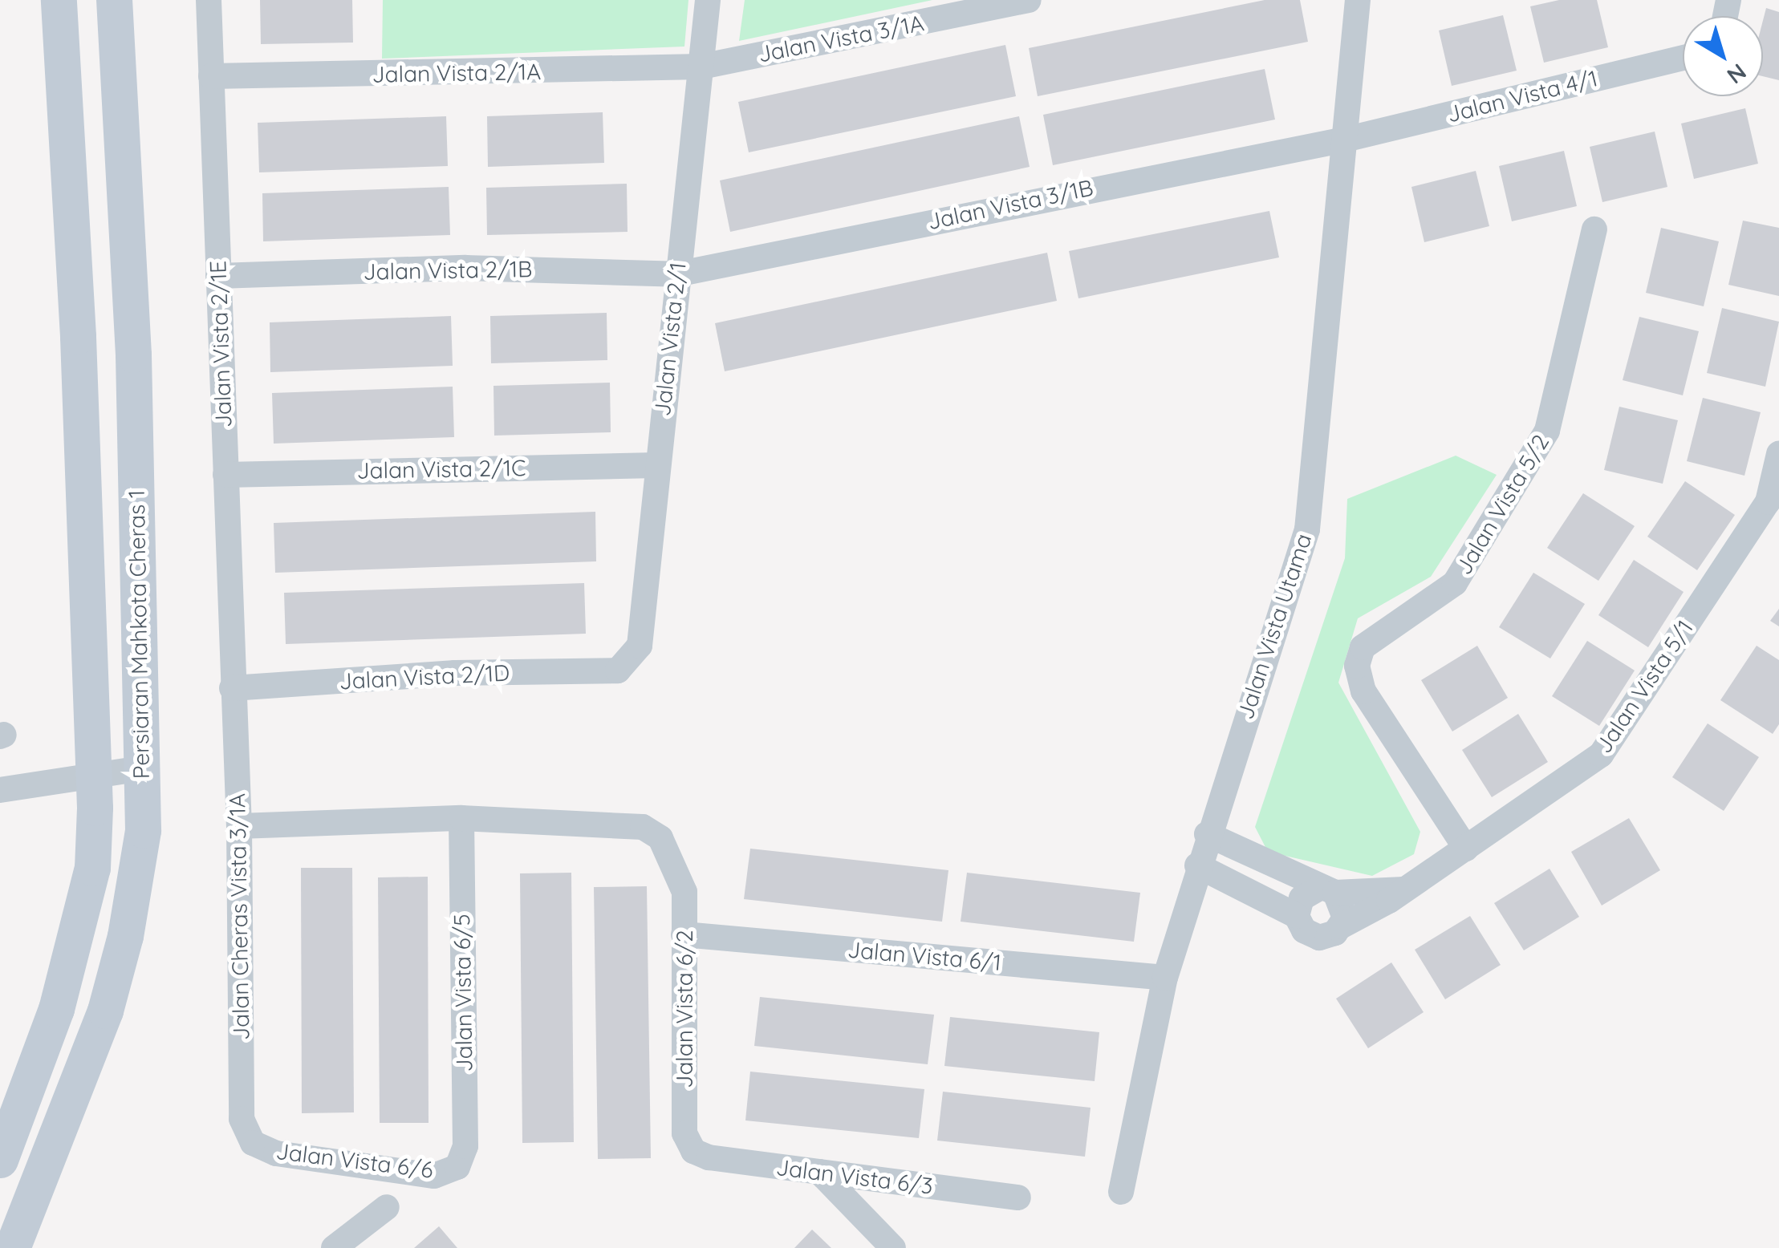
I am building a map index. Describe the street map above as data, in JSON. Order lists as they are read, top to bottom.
{
  "streets": {
    "main road": ["Persiaran Mahkota Cheras 1"],
    "street": [
      "Jalan Vista 3/1A",
      "Jalan Vista 2/1A",
      "Jalan Vista 4/1",
      "Jalan Vista 3/1B",
      "Jalan Vista 2/1B",
      "Jalan Vista 2/1",
      "Jalan Vista 2/1E",
      "Jalan Vista 2/1C",
      "Jalan Vista 5/2",
      "Jalan Vista Utama",
      "Jalan Vista 2/1D",
      "Jalan Vista 5/1",
      "Jalan Cheras Vista 3/1A",
      "Jalan Vista 6/1",
      "Jalan Vista 6/5",
      "Jalan Vista 6/2",
      "Jalan Vista 6/6",
      "Jalan Vista 6/3"
    ]
  },
  "crossings": [
    ["Jalan Vista 3/1A", "Jalan Vista 2/1A"],
    ["Jalan Vista 3/1A", "Jalan Vista 2/1"],
    ["Jalan Vista 2/1A", "Jalan Vista 2/1"],
    ["Jalan Vista 2/1A", "Jalan Vista 2/1E"],
    ["Jalan Vista 4/1", "Jalan Vista 3/1B"],
    ["Jalan Vista 4/1", "Jalan Vista Utama"],
    ["Jalan Vista 3/1B", "Jalan Vista 2/1B"],
    ["Jalan Vista 3/1B", "Jalan Vista 2/1"],
    ["Jalan Vista 3/1B", "Jalan Vista Utama"],
    ["Jalan Vista 2/1B", "Jalan Vista 2/1"],
    ["Jalan Vista 2/1B", "Jalan Vista 2/1E"],
    ["Jalan Vista 2/1", "Jalan Vista 2/1C"],
    ["Jalan Vista 2/1", "Jalan Vista 2/1D"],
    ["Jalan Vista 2/1E", "Jalan Vista 2/1C"],
    ["Jalan Vista 2/1E", "Jalan Vista 2/1D"],
    ["Jalan Vista 2/1E", "Jalan Cheras Vista 3/1A"],
    ["Jalan Vista 5/2", "Jalan Vista 5/1"],
    ["Jalan Vista Utama", "Jalan Vista 5/1"],
    ["Jalan Vista Utama", "Jalan Vista 6/1"],
    ["Jalan Vista 2/1D", "Jalan Cheras Vista 3/1A"],
    ["Jalan Cheras Vista 3/1A", "Jalan Vista 6/6"],
    ["Jalan Vista 6/1", "Jalan Vista 6/2"],
    ["Jalan Vista 6/5", "Jalan Vista 6/2"],
    ["Jalan Vista 6/5", "Jalan Vista 6/6"],
    ["Jalan Vista 6/2", "Jalan Vista 6/3"]
  ],
  "north": "bottom right"
}
